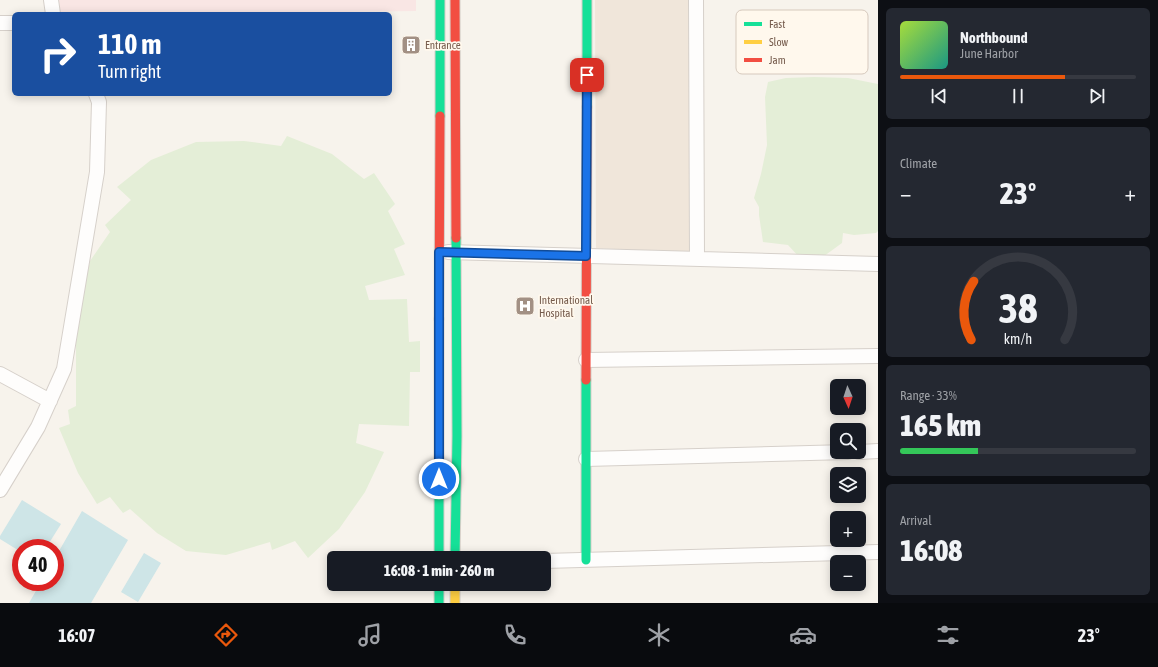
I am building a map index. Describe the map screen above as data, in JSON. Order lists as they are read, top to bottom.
{
  "places": {
    "building": ["Entrance"],
    "hospital": ["International Hospital"]
  },
  "legend": ["Fast", "Slow", "Jam"],
  "north": "bottom",
  "page": {
    "turn": ["110 m", "Turn right"],
    "song": ["Northbound", "June Harbor"],
    "tile": [
      "Climate",
      ["Range · 33%", "165 km"],
      ["Arrival", "16:08"]
    ],
    "heat": ["−", "23°", "+"],
    "map_buttons": ["+", "−"],
    "limit": "40",
    "trip": "16:08 · 1 min · 260 m",
    "tabs": ["16:07", "23°"],
    "gauge": ["38", "km/h"]
  }
}
